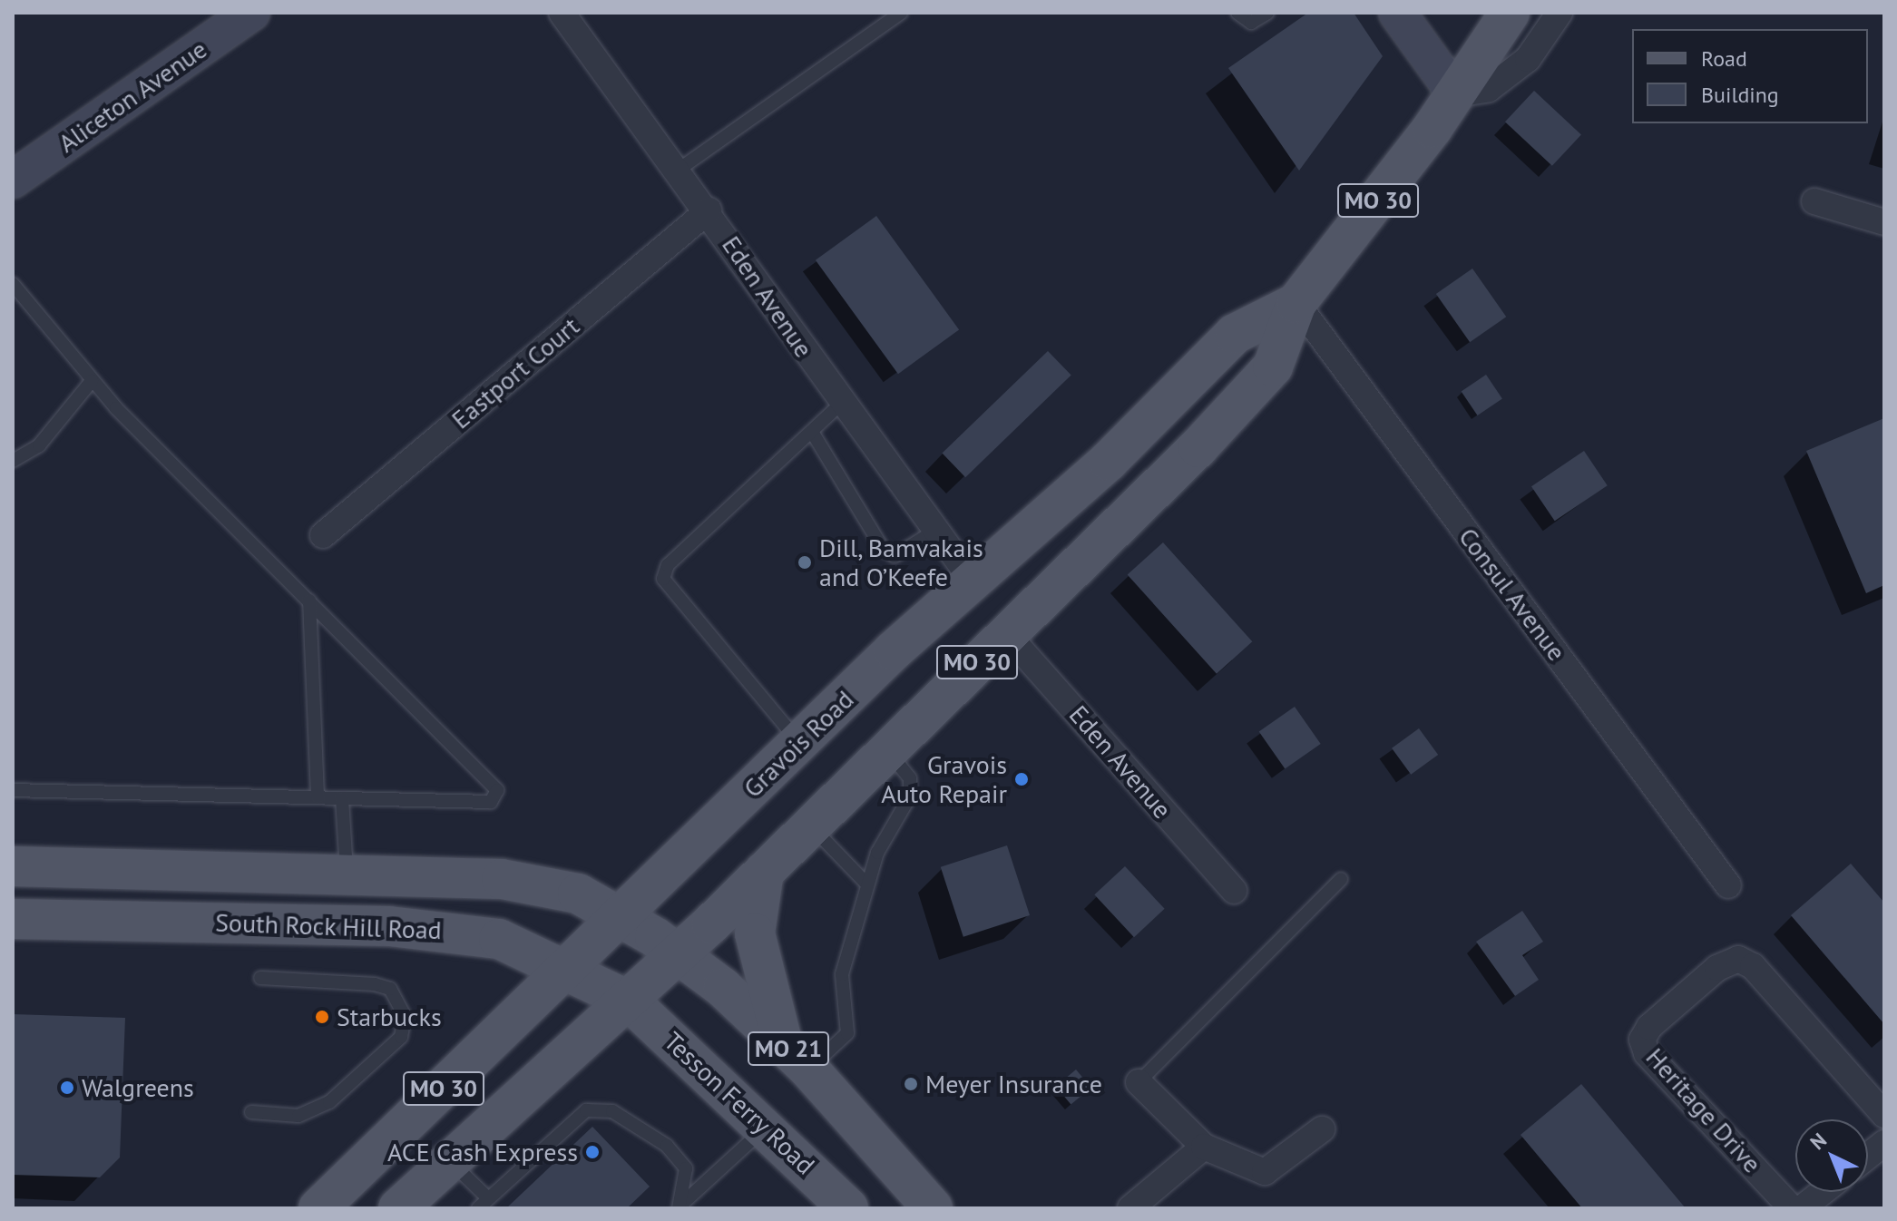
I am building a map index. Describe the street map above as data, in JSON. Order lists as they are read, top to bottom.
{
  "streets": {
    "main road": [
      "MO 30",
      "Gravois Road",
      "South Rock Hill Road",
      "MO 21",
      "Tesson Ferry Road"
    ],
    "street": [
      "Aliceton Avenue",
      "Eden Avenue",
      "Eastport Court",
      "Consul Avenue",
      "Heritage Drive"
    ]
  },
  "crossings": [
    ["Eden Avenue", "Eastport Court"],
    ["Eden Avenue", "Gravois Road"],
    ["Consul Avenue", "Gravois Road"],
    ["Gravois Road", "South Rock Hill Road"],
    ["Gravois Road", "MO 21"],
    ["Gravois Road", "Tesson Ferry Road"],
    ["South Rock Hill Road", "MO 21"],
    ["South Rock Hill Road", "Tesson Ferry Road"]
  ],
  "places": [
    "Dill, Bamvakais and O’Keefe",
    "Gravois Auto Repair",
    "Starbucks",
    "Meyer Insurance",
    "Walgreens",
    "ACE Cash Express"
  ],
  "legend": ["Road", "Building"],
  "north": "top left"
}
